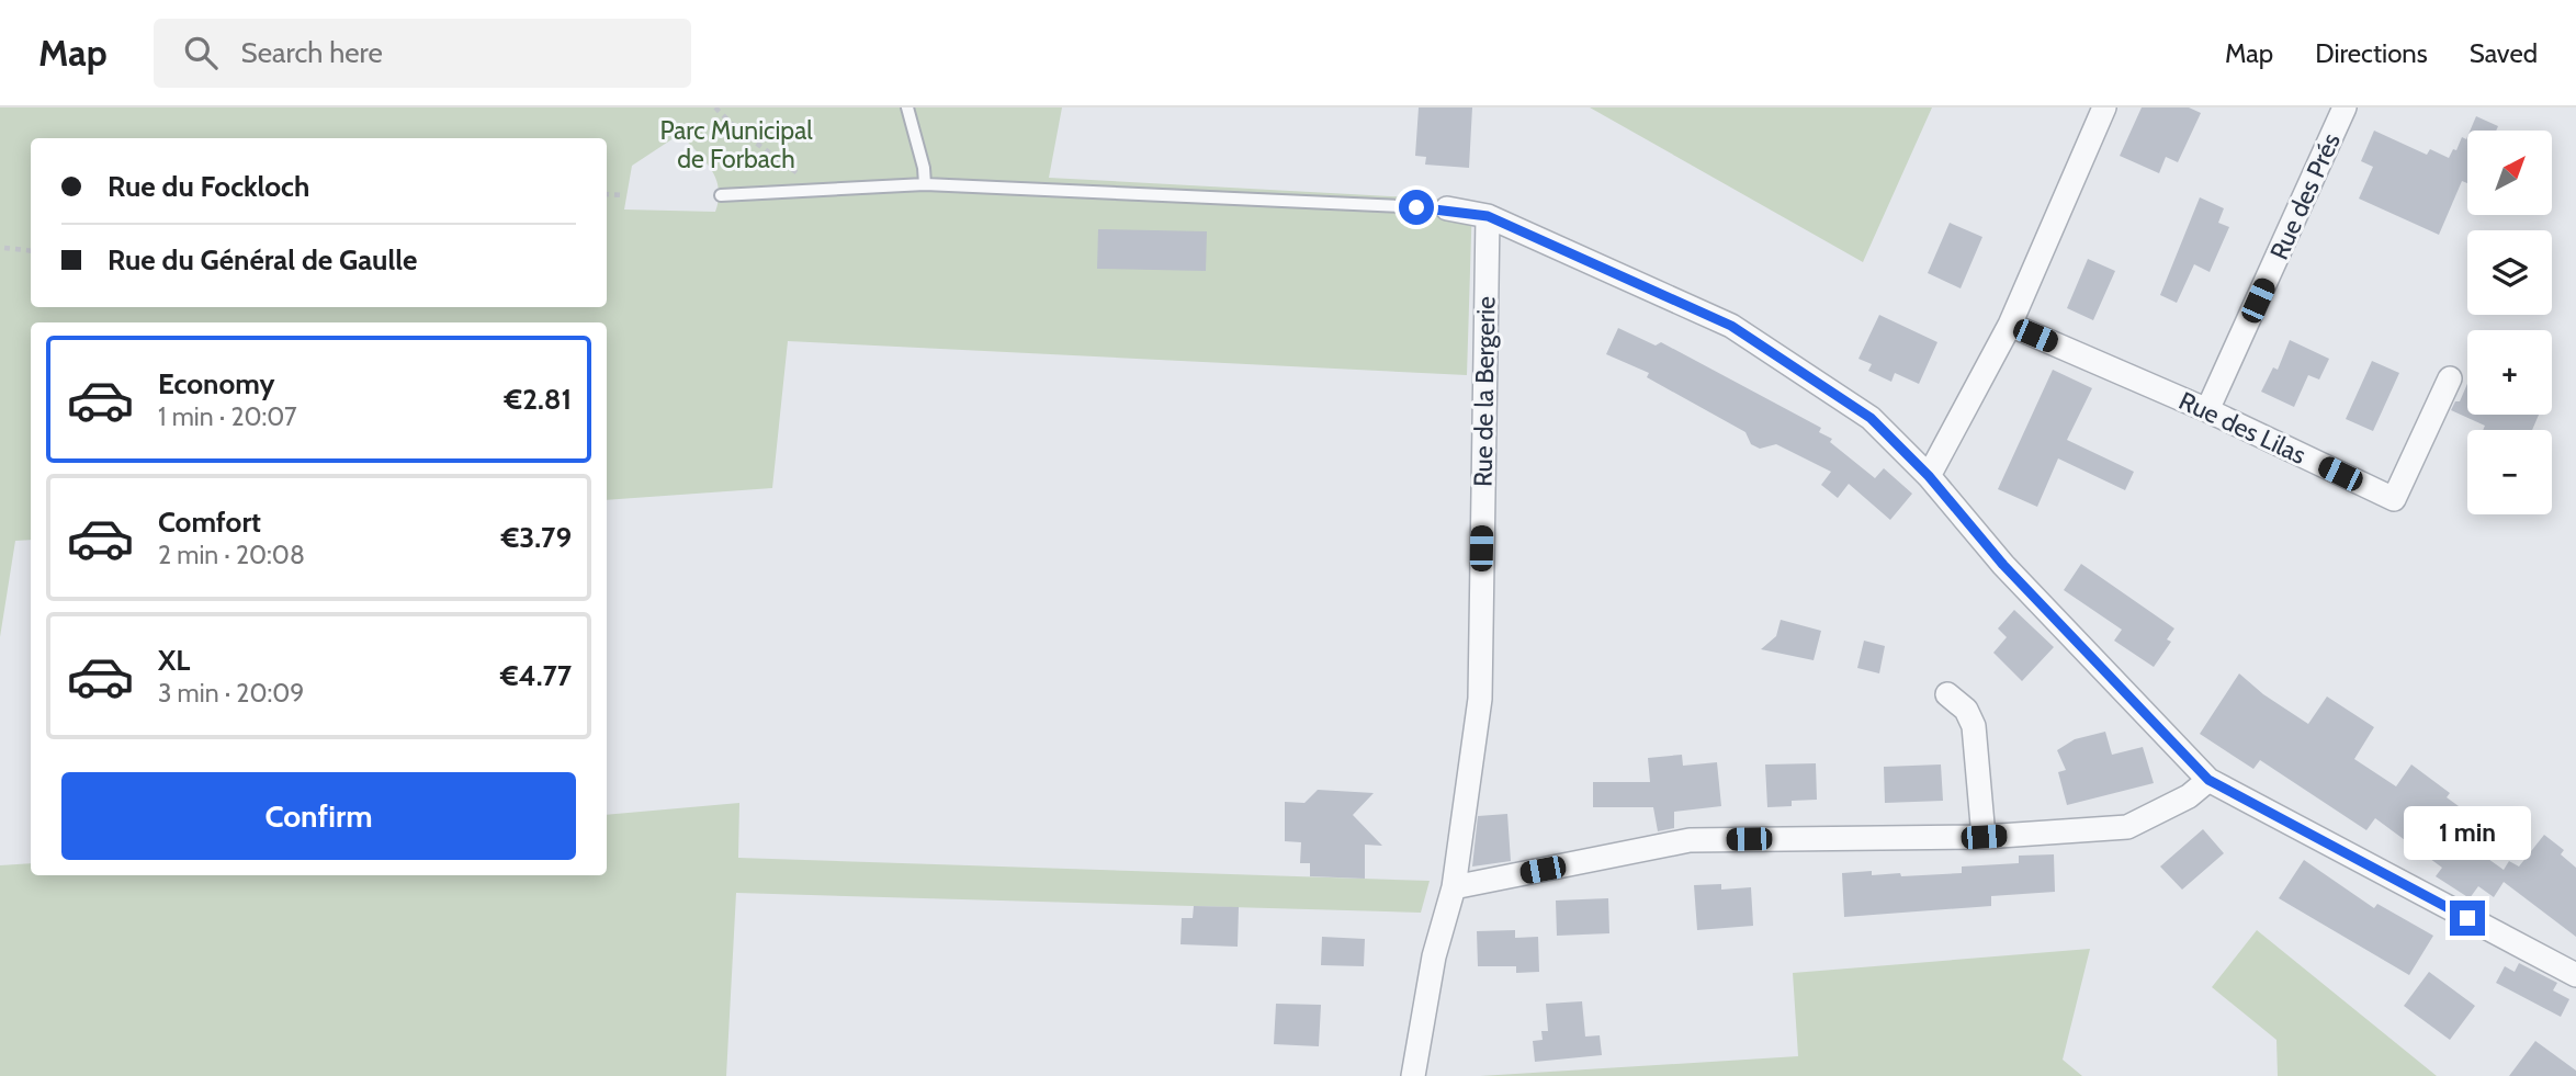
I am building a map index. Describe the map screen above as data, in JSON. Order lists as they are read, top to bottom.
{
  "streets": {
    "street": ["Rue des Prés", "Rue de la Bergerie", "Rue des Lilas"]
  },
  "crossings": [
    ["Rue des Prés", "Rue des Lilas"]
  ],
  "parks": ["Parc Municipal de Forbach"],
  "north": "top right",
  "page": {
    "header": "Map",
    "search": "Search here",
    "nav": ["Map", "Directions", "Saved"],
    "map_buttons": ["+", "−"],
    "banner": ["Rue du Fockloch", "Rue du Général de Gaulle"],
    "list": [
      {
        "name": "Economy",
        "note": "1 min · 20:07",
        "value": "€2.81"
      },
      {
        "name": "Comfort",
        "note": "2 min · 20:08",
        "value": "€3.79"
      },
      {
        "name": "XL",
        "note": "3 min · 20:09",
        "value": "€4.77"
      }
    ],
    "buttons": "Confirm",
    "bubble": "1 min"
  }
}
